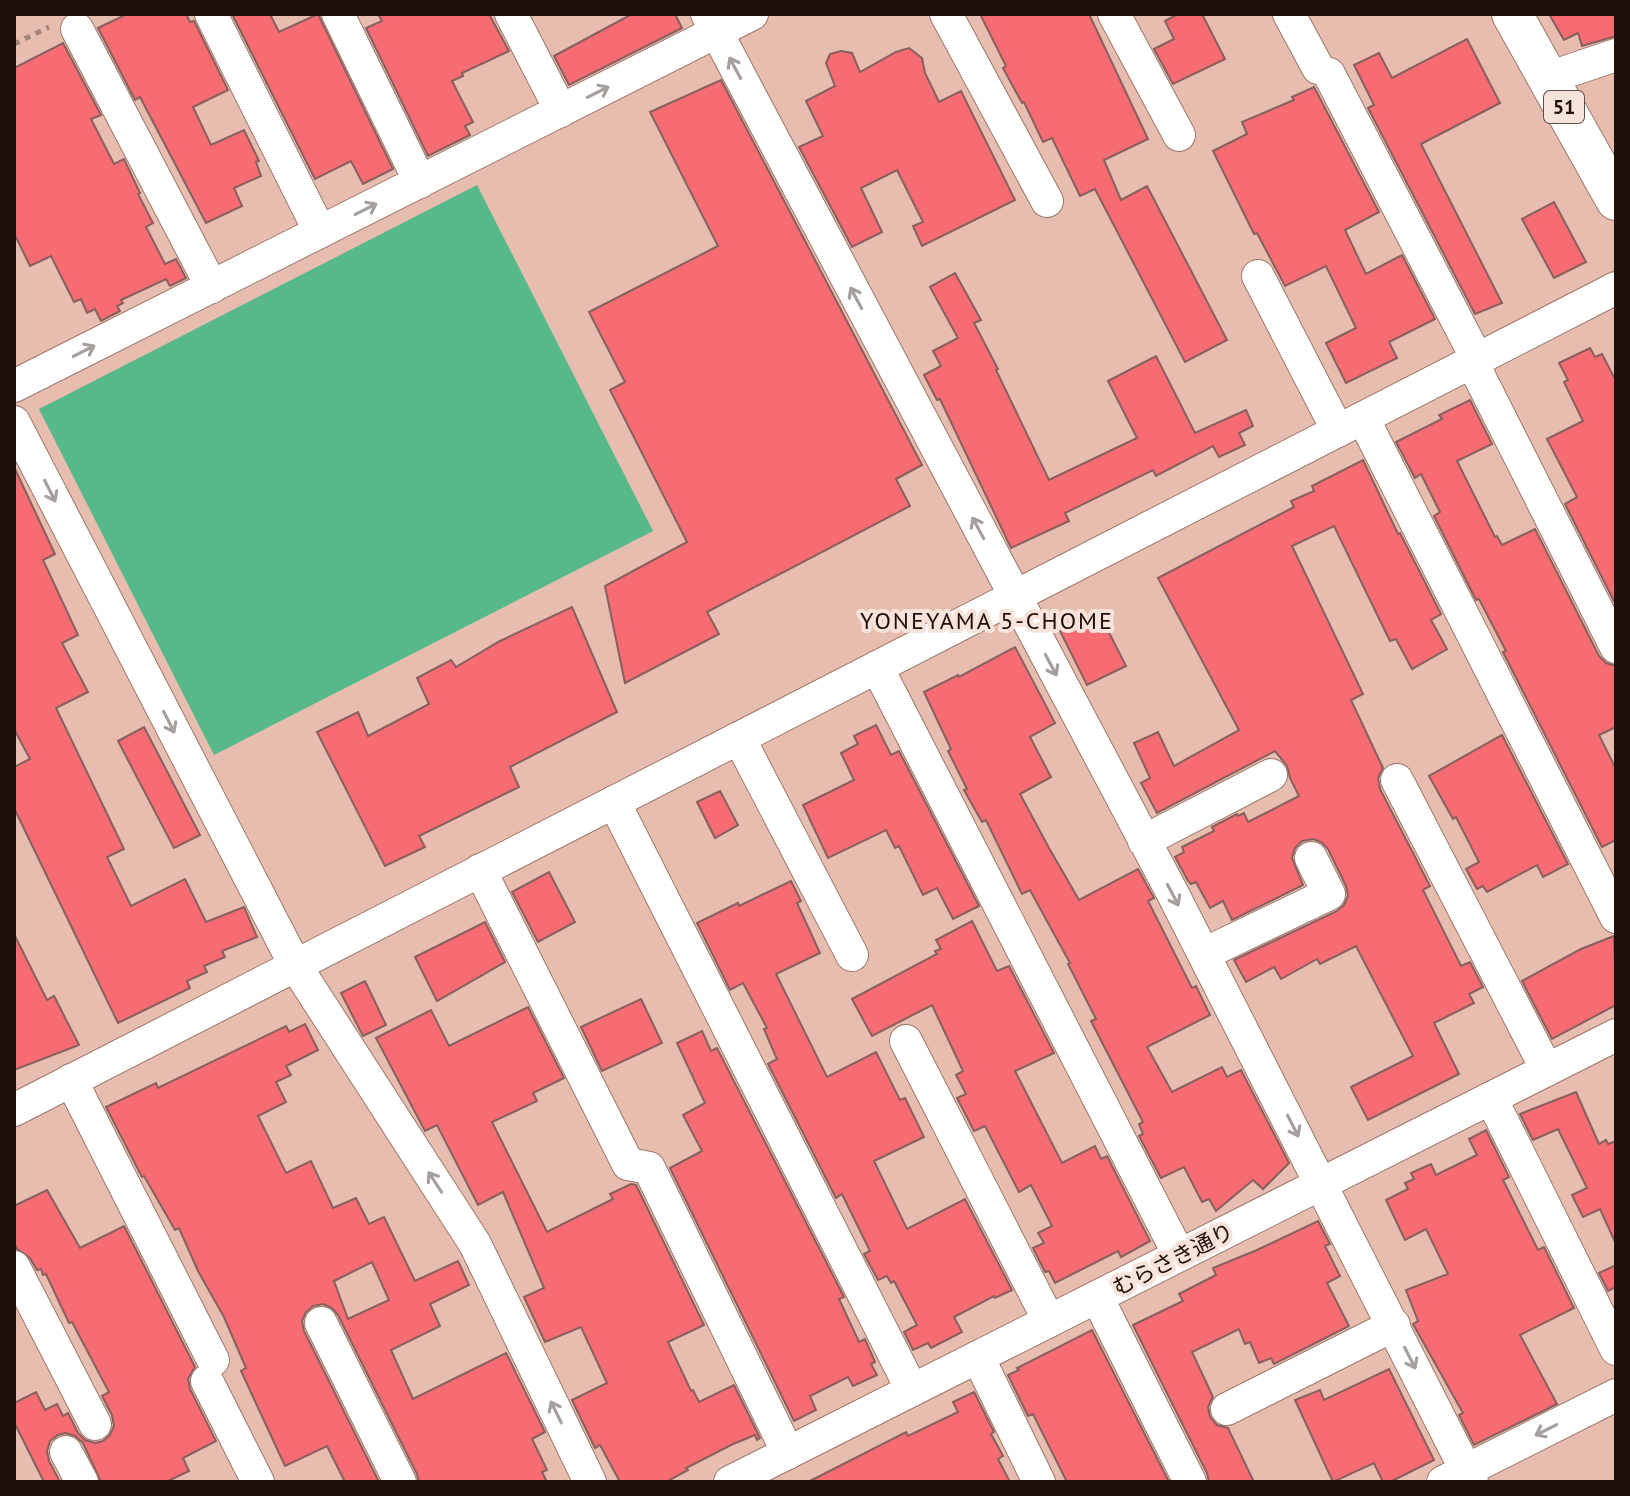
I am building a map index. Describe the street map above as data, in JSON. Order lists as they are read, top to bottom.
{
  "streets": {
    "main road": ["51"],
    "street": ["むらさき通り"]
  },
  "districts": ["YONEYAMA 5-CHOME"]
}
